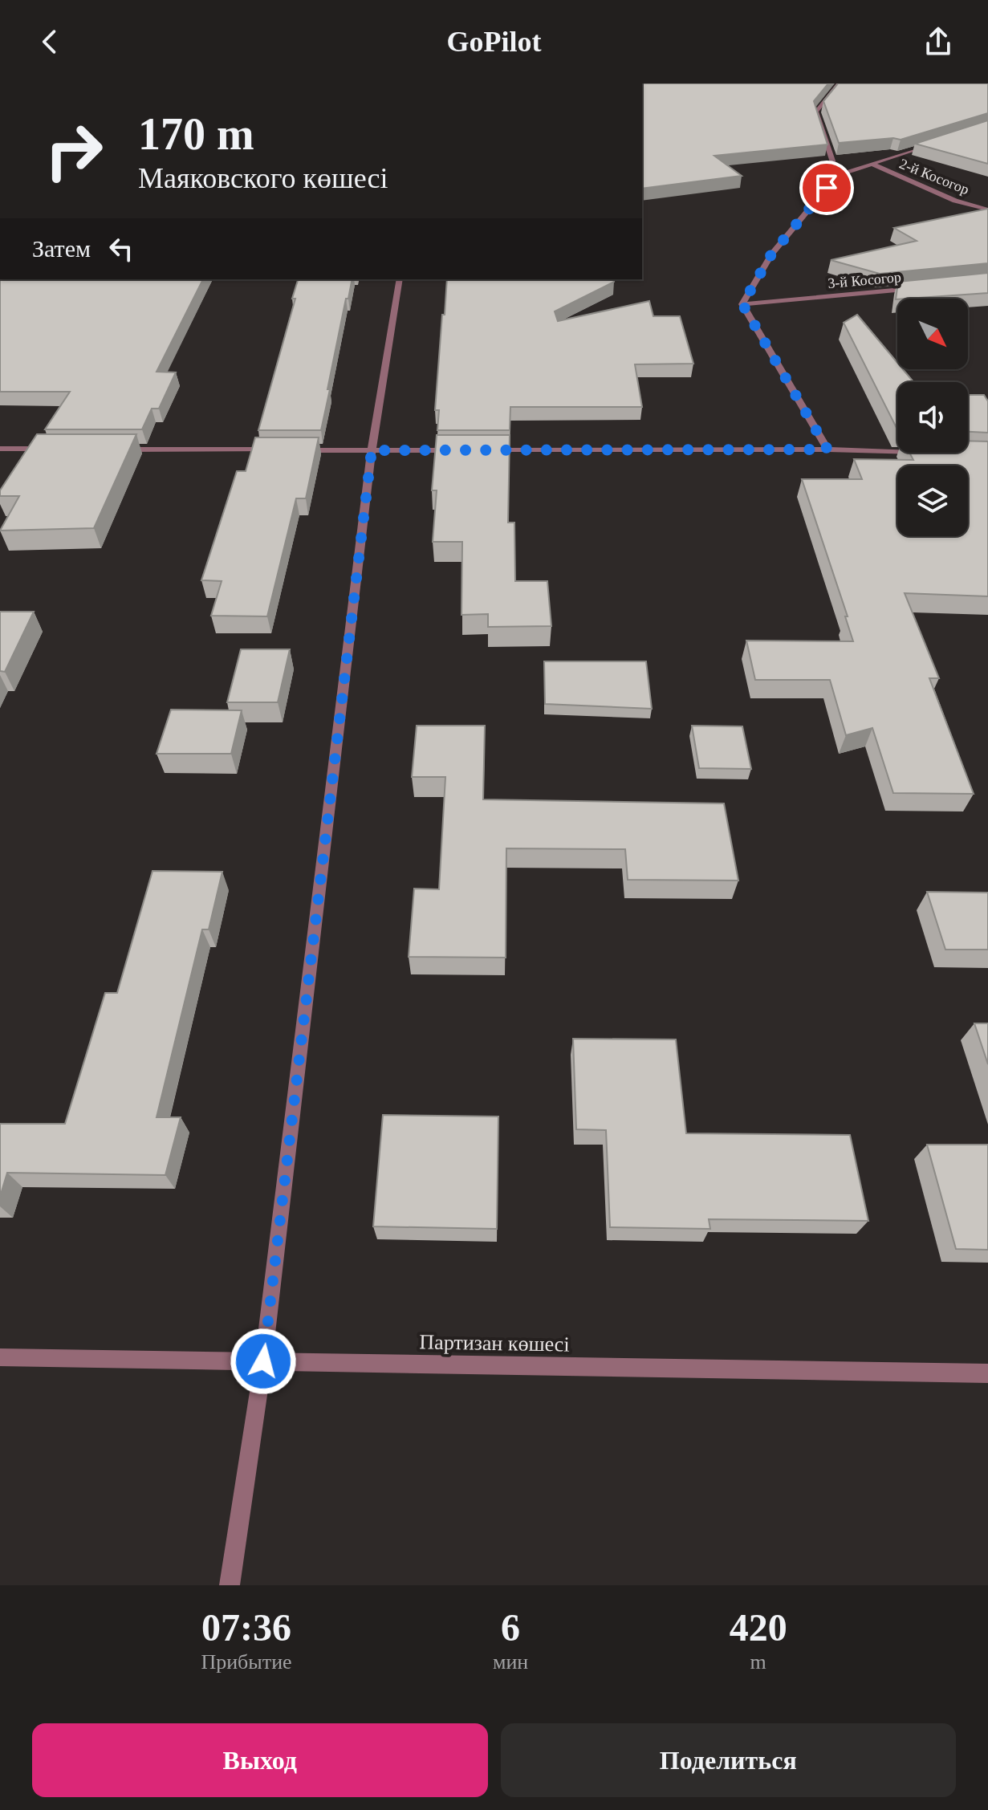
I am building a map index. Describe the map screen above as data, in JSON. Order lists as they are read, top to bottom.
{
  "streets": {
    "street": ["2-й Косогор", "3-й Косогор", "Партизан көшесі"]
  },
  "north": "bottom right",
  "page": {
    "header": "GoPilot",
    "turn": ["170 m", "Маяковского көшесі"],
    "then": "Затем",
    "eta": [
      "07:36",
      "Прибытие",
      "6",
      "мин",
      "420",
      "m"
    ],
    "buttons": ["Выход", "Поделиться"]
  }
}
